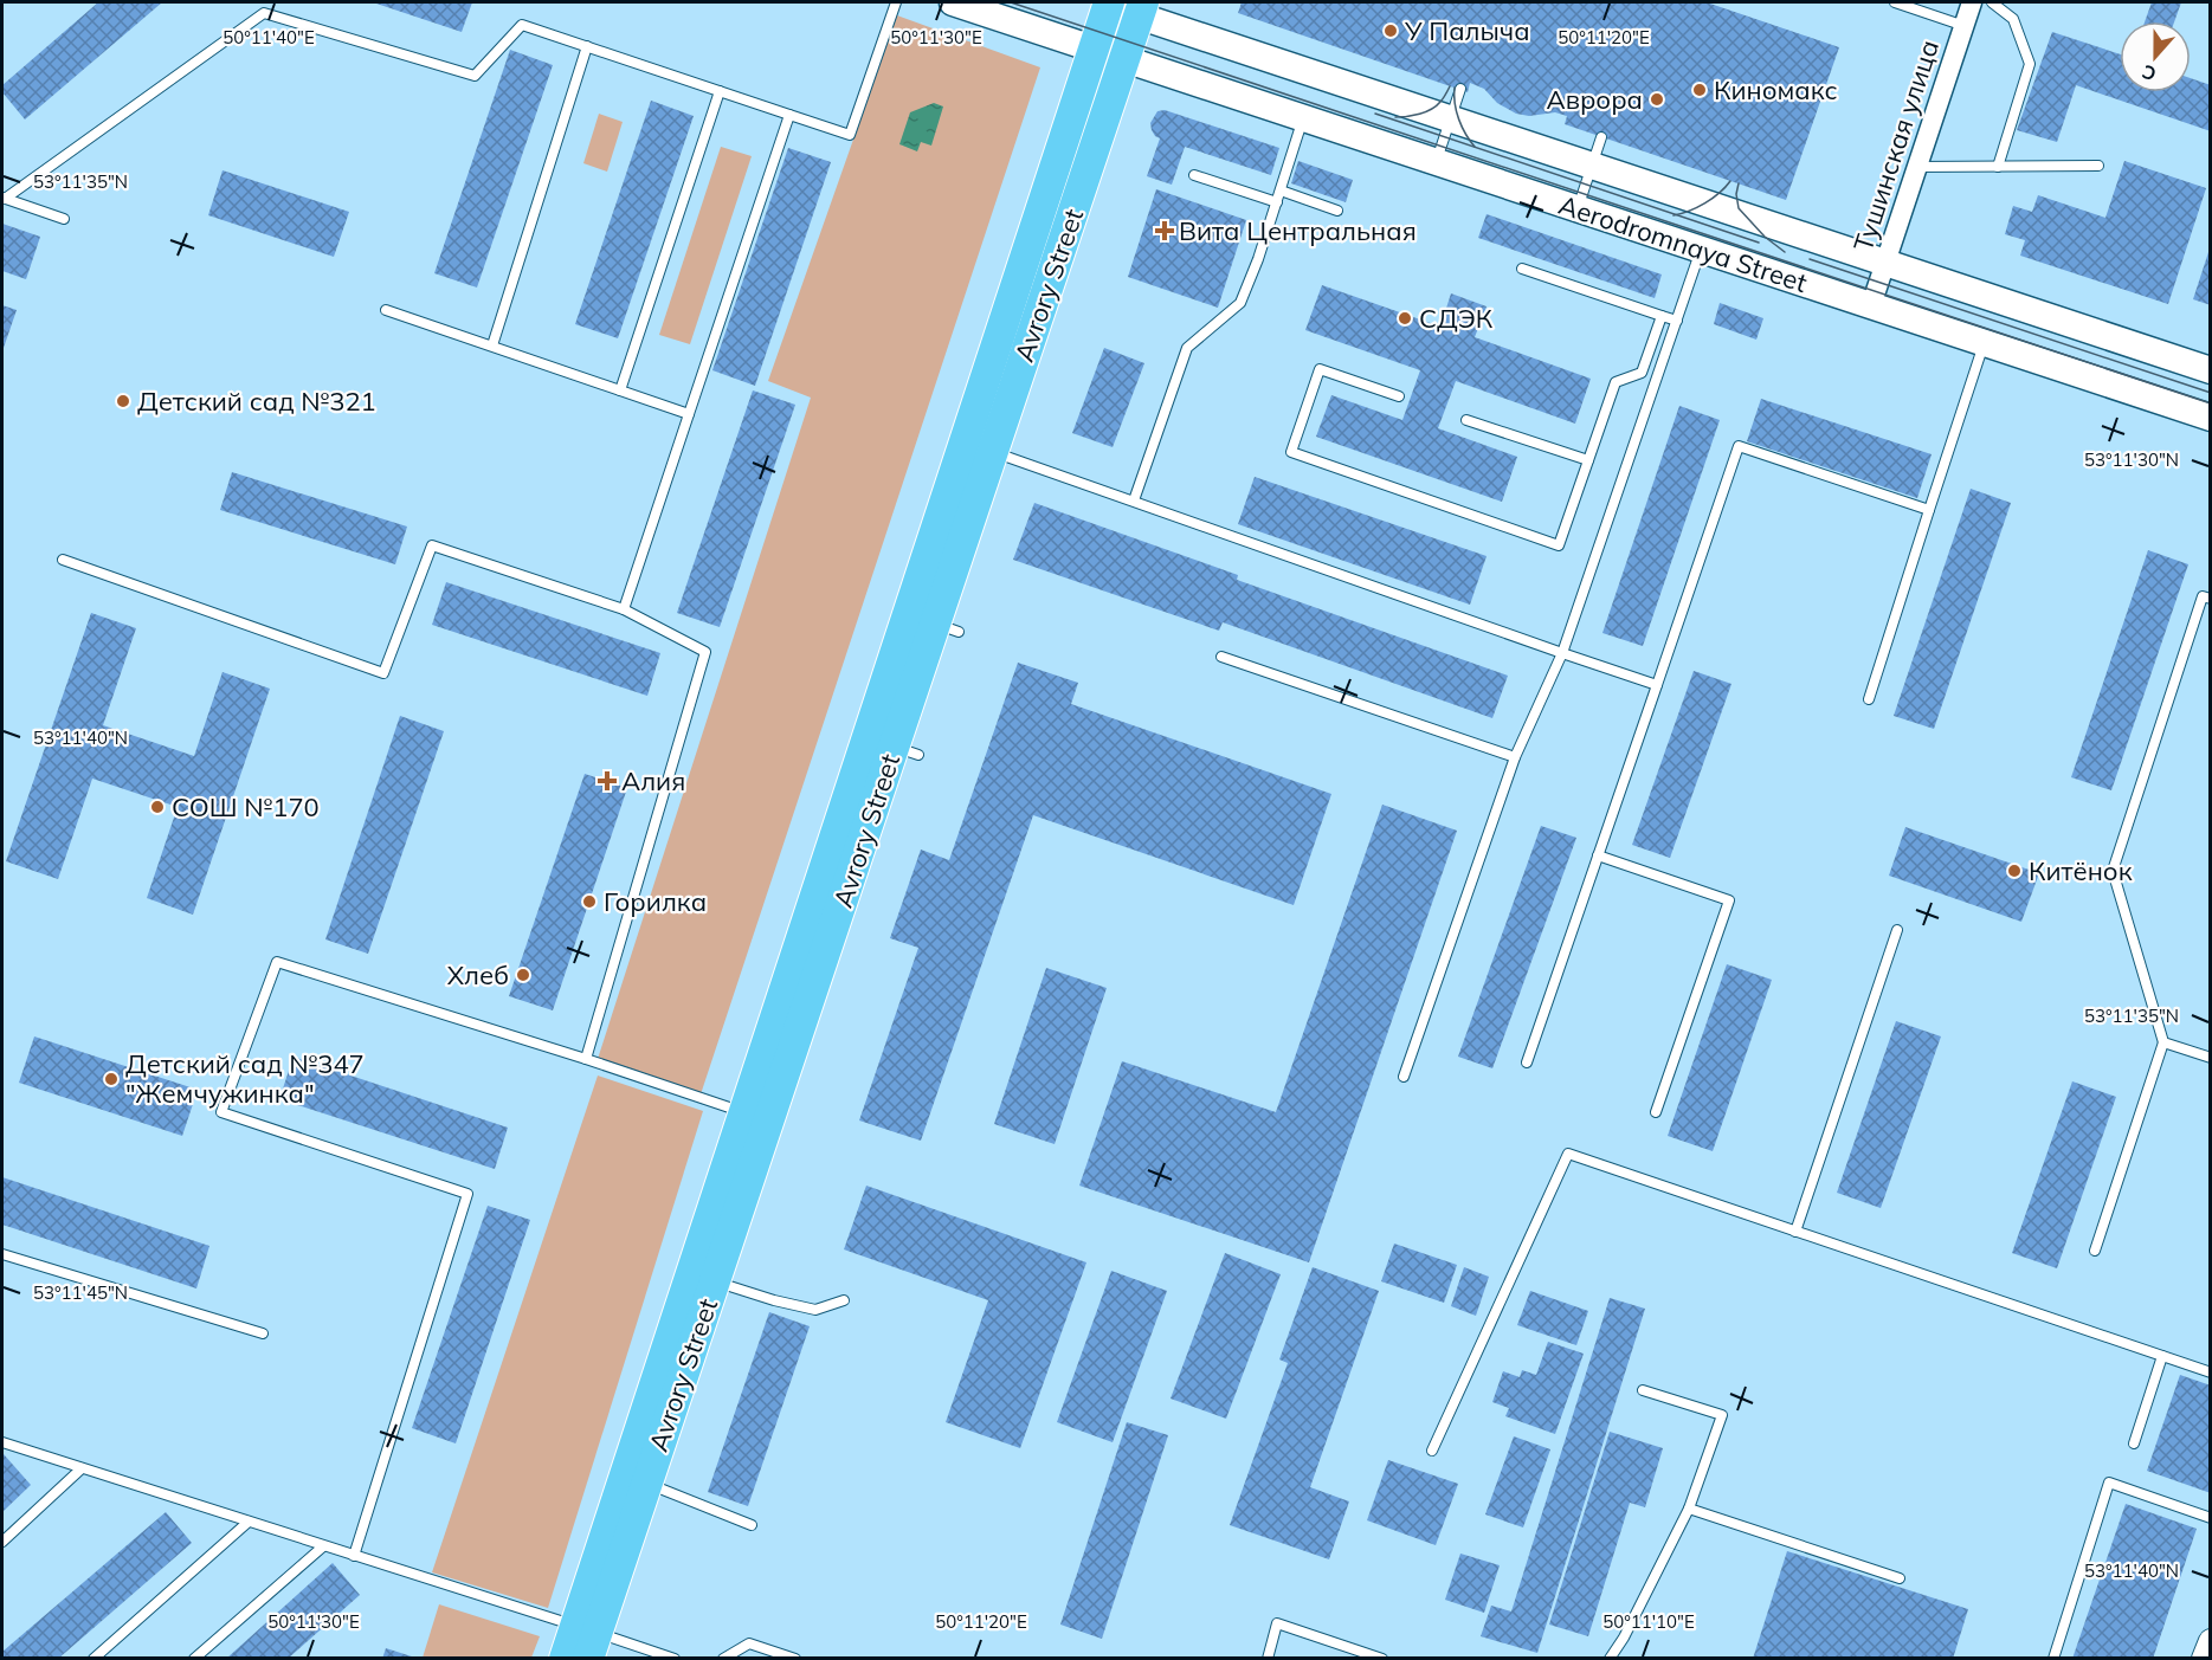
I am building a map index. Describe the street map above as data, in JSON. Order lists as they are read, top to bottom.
{
  "streets": {
    "main road": ["Aerodromnaya Street", "Avrory Street"],
    "street": ["Тушинская улица"]
  },
  "crossings": [
    ["Тушинская улица", "Aerodromnaya Street"],
    ["Aerodromnaya Street", "Avrory Street"]
  ],
  "places": {
    "other": [
      "У Палыча",
      "Киномакс",
      "Аврора",
      "СДЭК",
      "Детский сад №321",
      "СОШ №170",
      "Китёнок",
      "Горилка",
      "Хлеб",
      "Детский сад №347 \"Жемчужинка\""
    ],
    "health": ["Вита Центральная", "Алия"]
  },
  "north": "bottom",
  "coordinates": [
    "50°11'40\"E",
    "50°11'30\"E",
    "50°11'20\"E",
    "53°11'35\"N",
    "53°11'30\"N",
    "53°11'40\"N",
    "53°11'45\"N",
    "50°11'10\"E"
  ]
}
